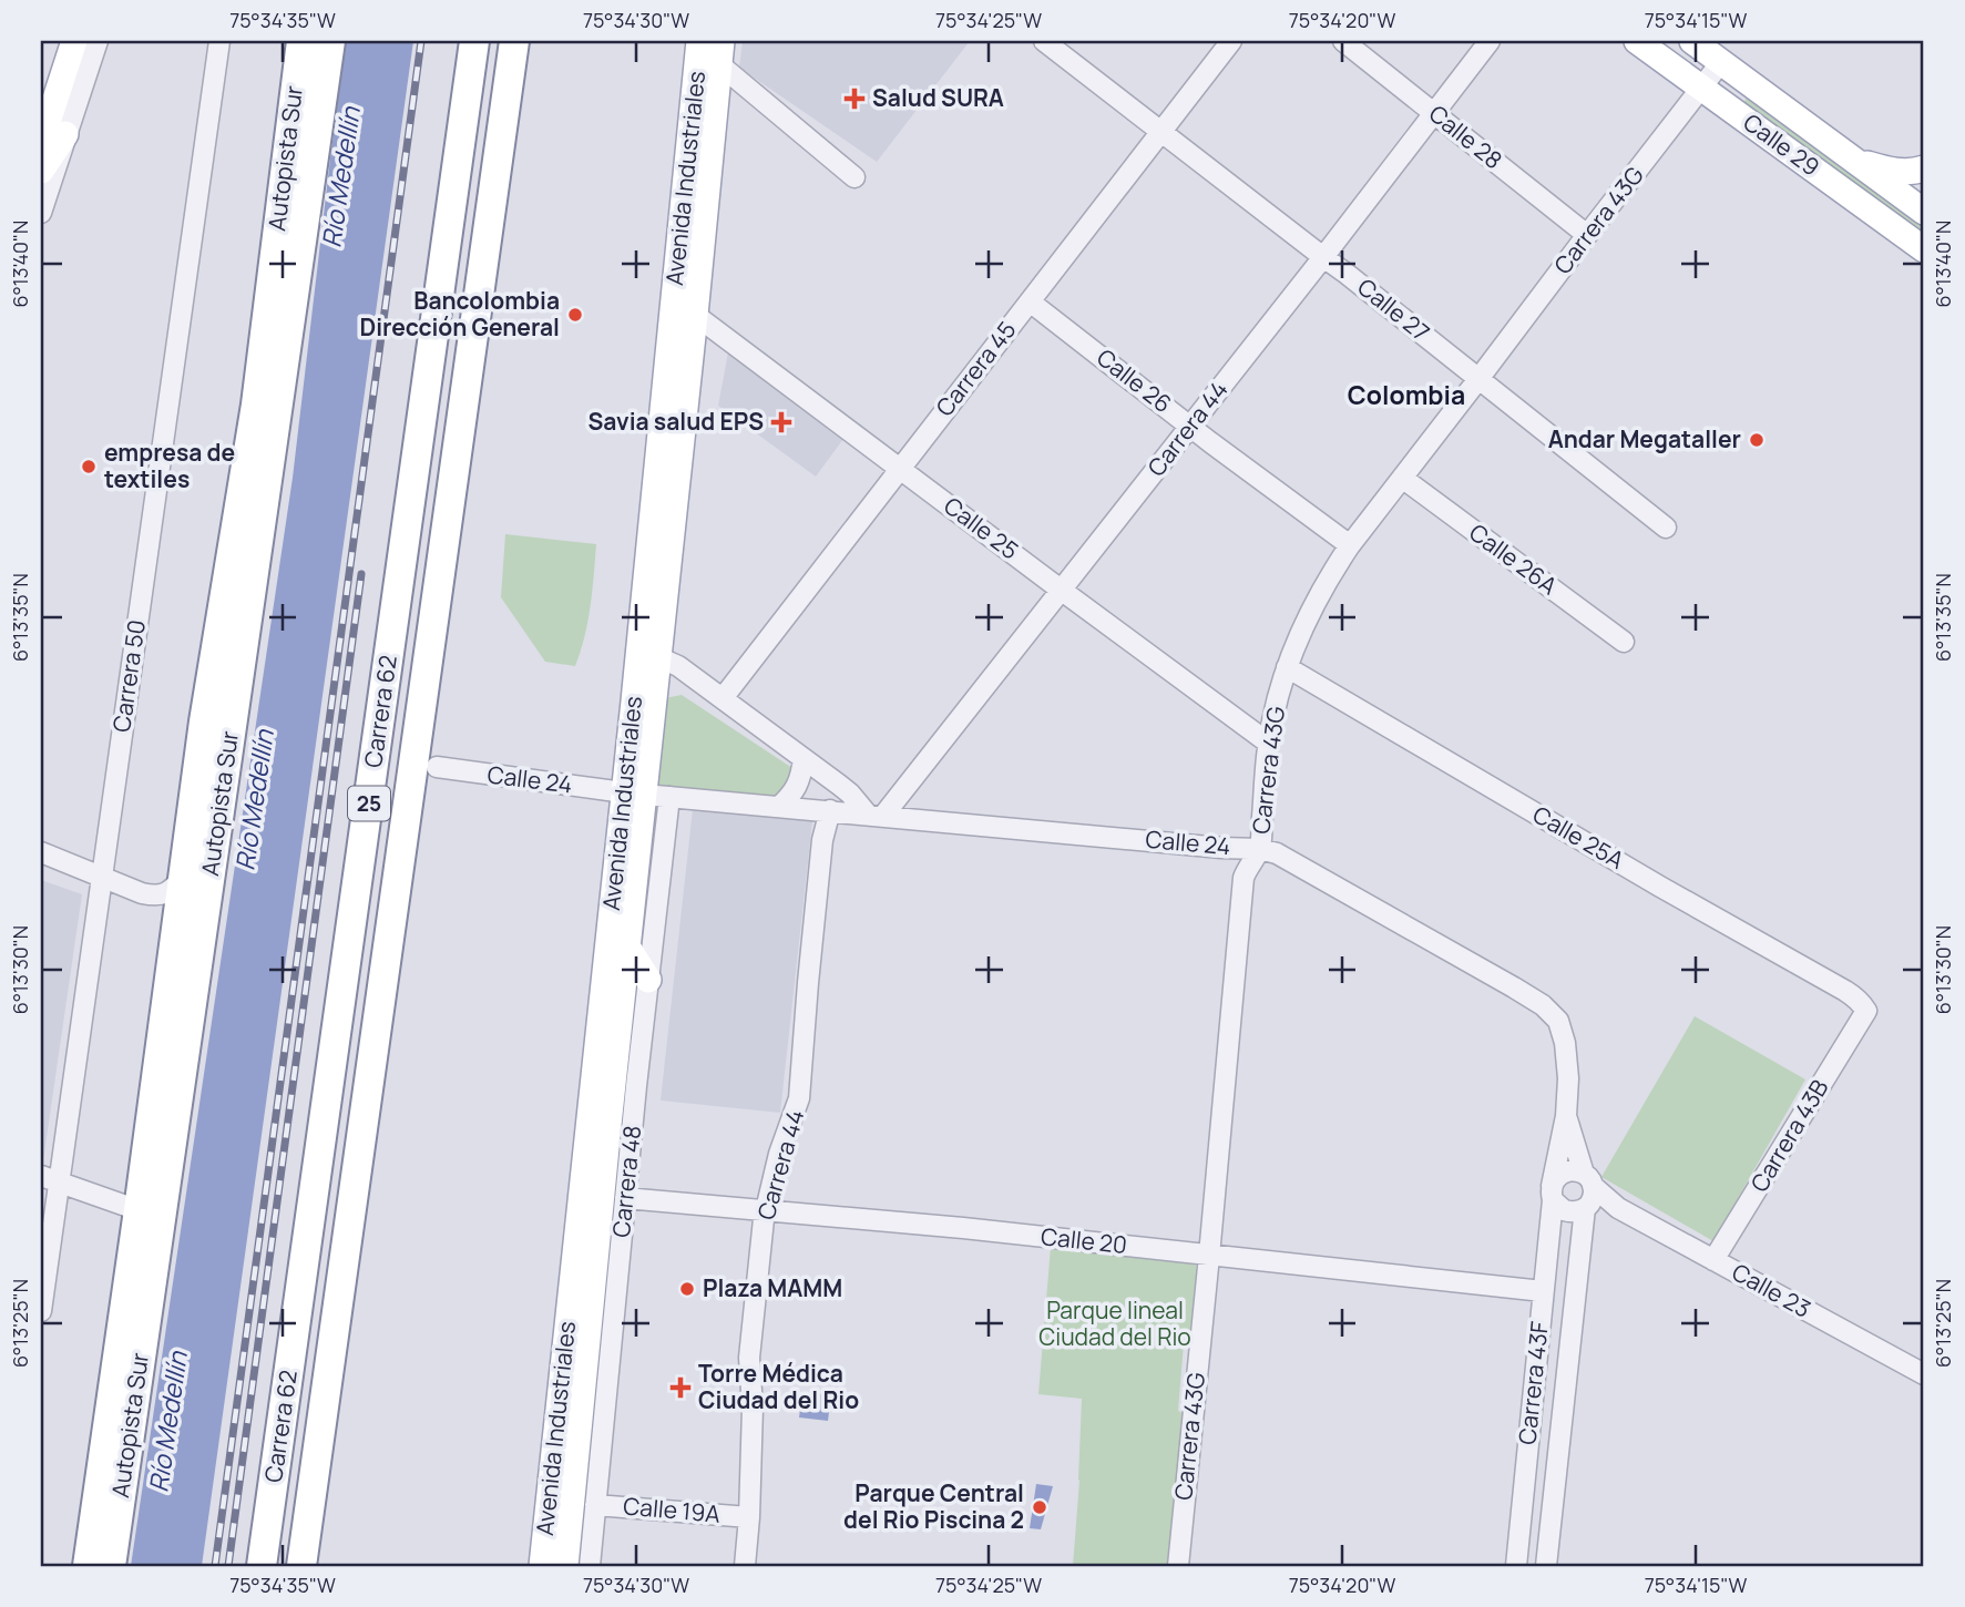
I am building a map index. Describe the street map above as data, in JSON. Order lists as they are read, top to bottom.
{
  "streets": {
    "highway": ["Autopista Sur", "Carrera 62", "25"],
    "main road": ["Calle 29", "Avenida Industriales"],
    "street": [
      "Calle 28",
      "Carrera 43G",
      "Calle 27",
      "Carrera 45",
      "Calle 26",
      "Carrera 44",
      "Calle 25",
      "Calle 26A",
      "Carrera 50",
      "Calle 24",
      "Calle 25A",
      "Carrera 43B",
      "Carrera 48",
      "Calle 20",
      "Calle 23",
      "Carrera 43F",
      "Calle 19A"
    ]
  },
  "crossings": [
    ["Calle 28", "Carrera 43G"],
    ["Calle 28", "Carrera 44"],
    ["Calle 29", "Carrera 43G"],
    ["Avenida Industriales", "Calle 25"],
    ["Avenida Industriales", "Calle 24"],
    ["Avenida Industriales", "Carrera 48"],
    ["Carrera 43G", "Calle 27"],
    ["Carrera 43G", "Calle 26"],
    ["Carrera 43G", "Calle 25"],
    ["Carrera 43G", "Calle 26A"],
    ["Carrera 43G", "Calle 24"],
    ["Carrera 43G", "Calle 25A"],
    ["Carrera 43G", "Calle 20"],
    ["Calle 27", "Carrera 45"],
    ["Calle 27", "Carrera 44"],
    ["Carrera 45", "Calle 26"],
    ["Carrera 45", "Calle 25"],
    ["Calle 26", "Carrera 44"],
    ["Carrera 44", "Calle 25"],
    ["Carrera 44", "Calle 24"],
    ["Carrera 44", "Calle 20"],
    ["Carrera 44", "Calle 19A"],
    ["Calle 24", "Carrera 48"],
    ["Calle 24", "Carrera 43F"],
    ["Calle 25A", "Carrera 43B"],
    ["Carrera 43B", "Calle 23"],
    ["Carrera 48", "Calle 20"],
    ["Carrera 48", "Calle 19A"],
    ["Calle 20", "Carrera 43F"],
    ["Calle 23", "Carrera 43F"]
  ],
  "districts": ["Colombia"],
  "water": ["Río Medellín"],
  "parks": ["Parque lineal Ciudad del Rio"],
  "places": {
    "health": ["Salud SURA", "Savia salud EPS", "Torre Médica Ciudad del Rio"],
    "other": [
      "Bancolombia Dirección General",
      "Andar Megataller",
      "empresa de textiles",
      "Plaza MAMM",
      "Parque Central del Rio Piscina 2"
    ]
  },
  "coordinates": [
    "75°34'35\"W",
    "75°34'30\"W",
    "75°34'25\"W",
    "75°34'20\"W",
    "75°34'15\"W",
    "6°13'40\"N",
    "6°13'35\"N",
    "6°13'30\"N",
    "6°13'25\"N"
  ]
}
